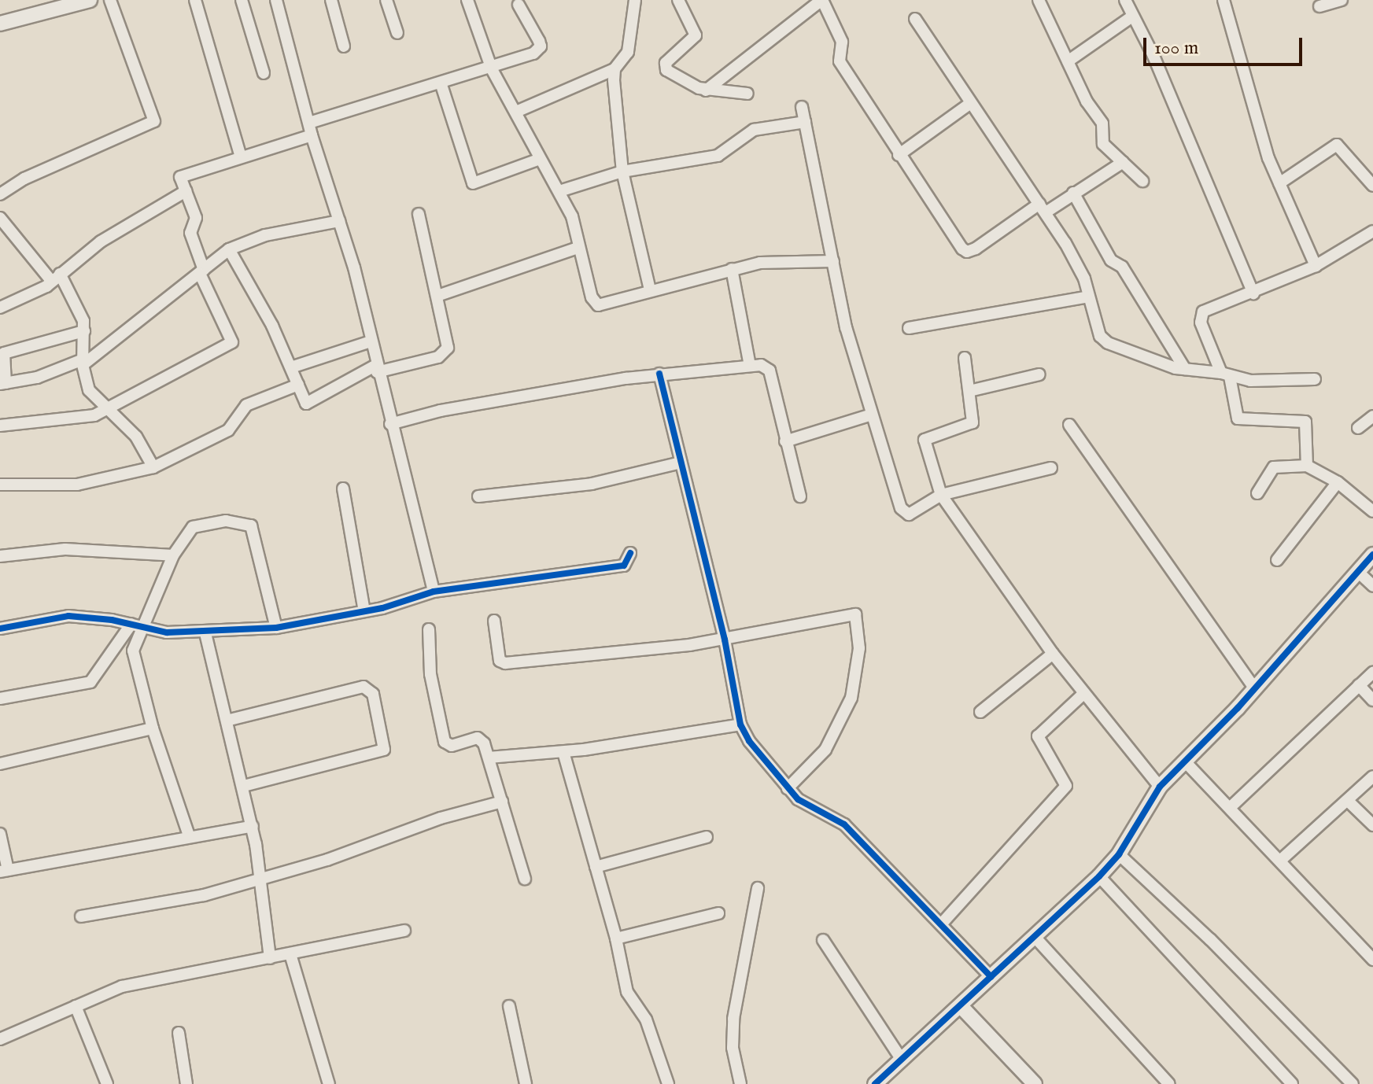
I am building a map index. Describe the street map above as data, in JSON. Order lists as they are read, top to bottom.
{
  "scale_bar": "100 m"
}
